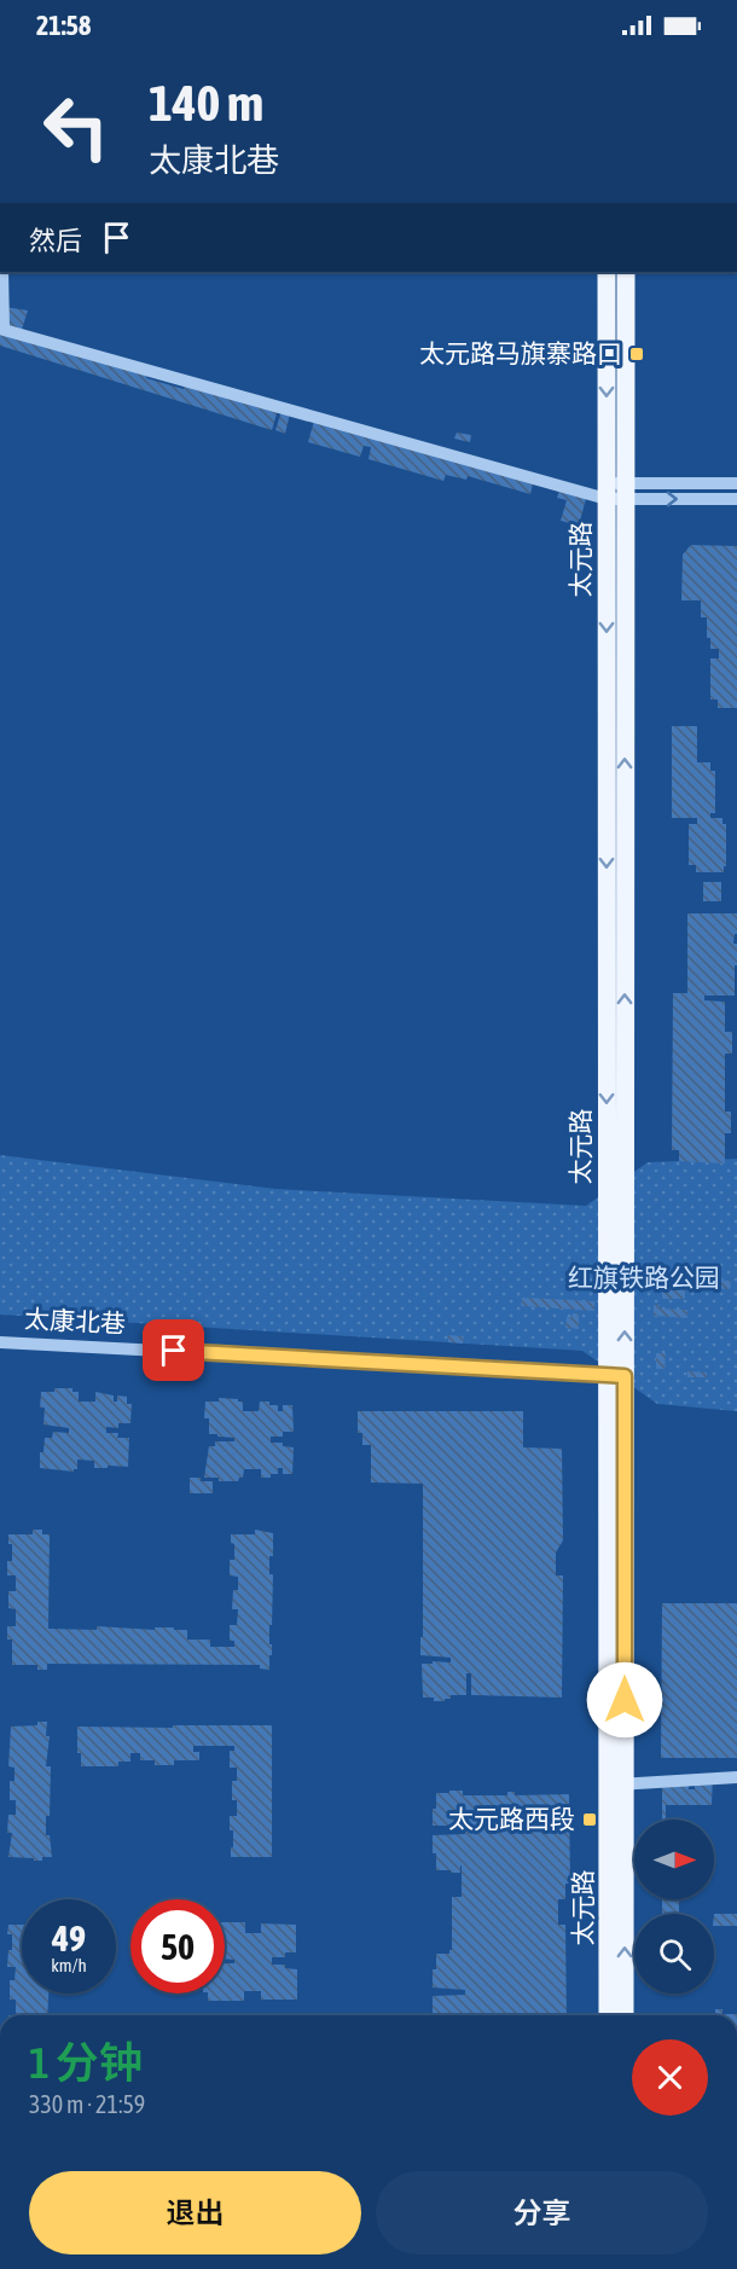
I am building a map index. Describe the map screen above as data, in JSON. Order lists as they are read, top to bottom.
{
  "streets": {
    "main road": ["太元路"],
    "street": ["太康北巷"]
  },
  "crossings": [
    ["太元路", "太康北巷"]
  ],
  "parks": ["红旗铁路公园"],
  "places": {
    "transit": ["太元路马旗寨路口", "太元路西段"]
  },
  "north": "right",
  "page": {
    "status": "21:58",
    "turn": ["140 m", "太康北巷"],
    "then": "然后",
    "speed": "49 km/h",
    "limit": "50",
    "heading": ["1 分钟", "330 m · 21:59"],
    "buttons": ["退出", "分享"]
  }
}
